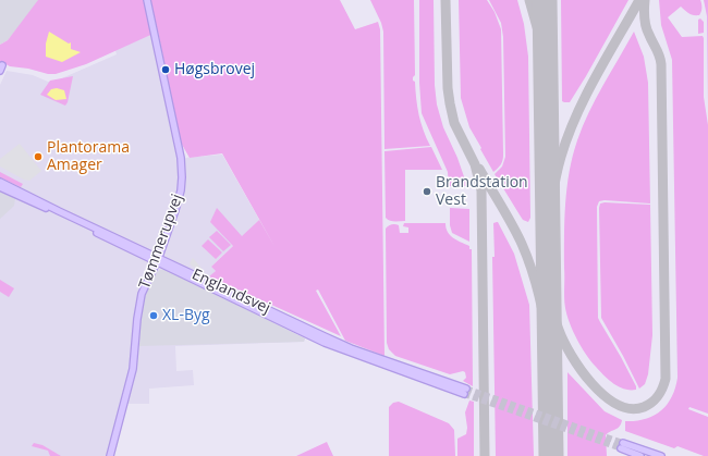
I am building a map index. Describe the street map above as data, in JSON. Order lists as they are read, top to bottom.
{
  "streets": {
    "main road": ["Tømmerupvej", "Englandsvej"]
  },
  "crossings": [
    ["Tømmerupvej", "Englandsvej"]
  ],
  "places": [
    "Høgsbrovej",
    "Plantorama Amager",
    "Brandstation Vest",
    "XL-Byg"
  ]
}
